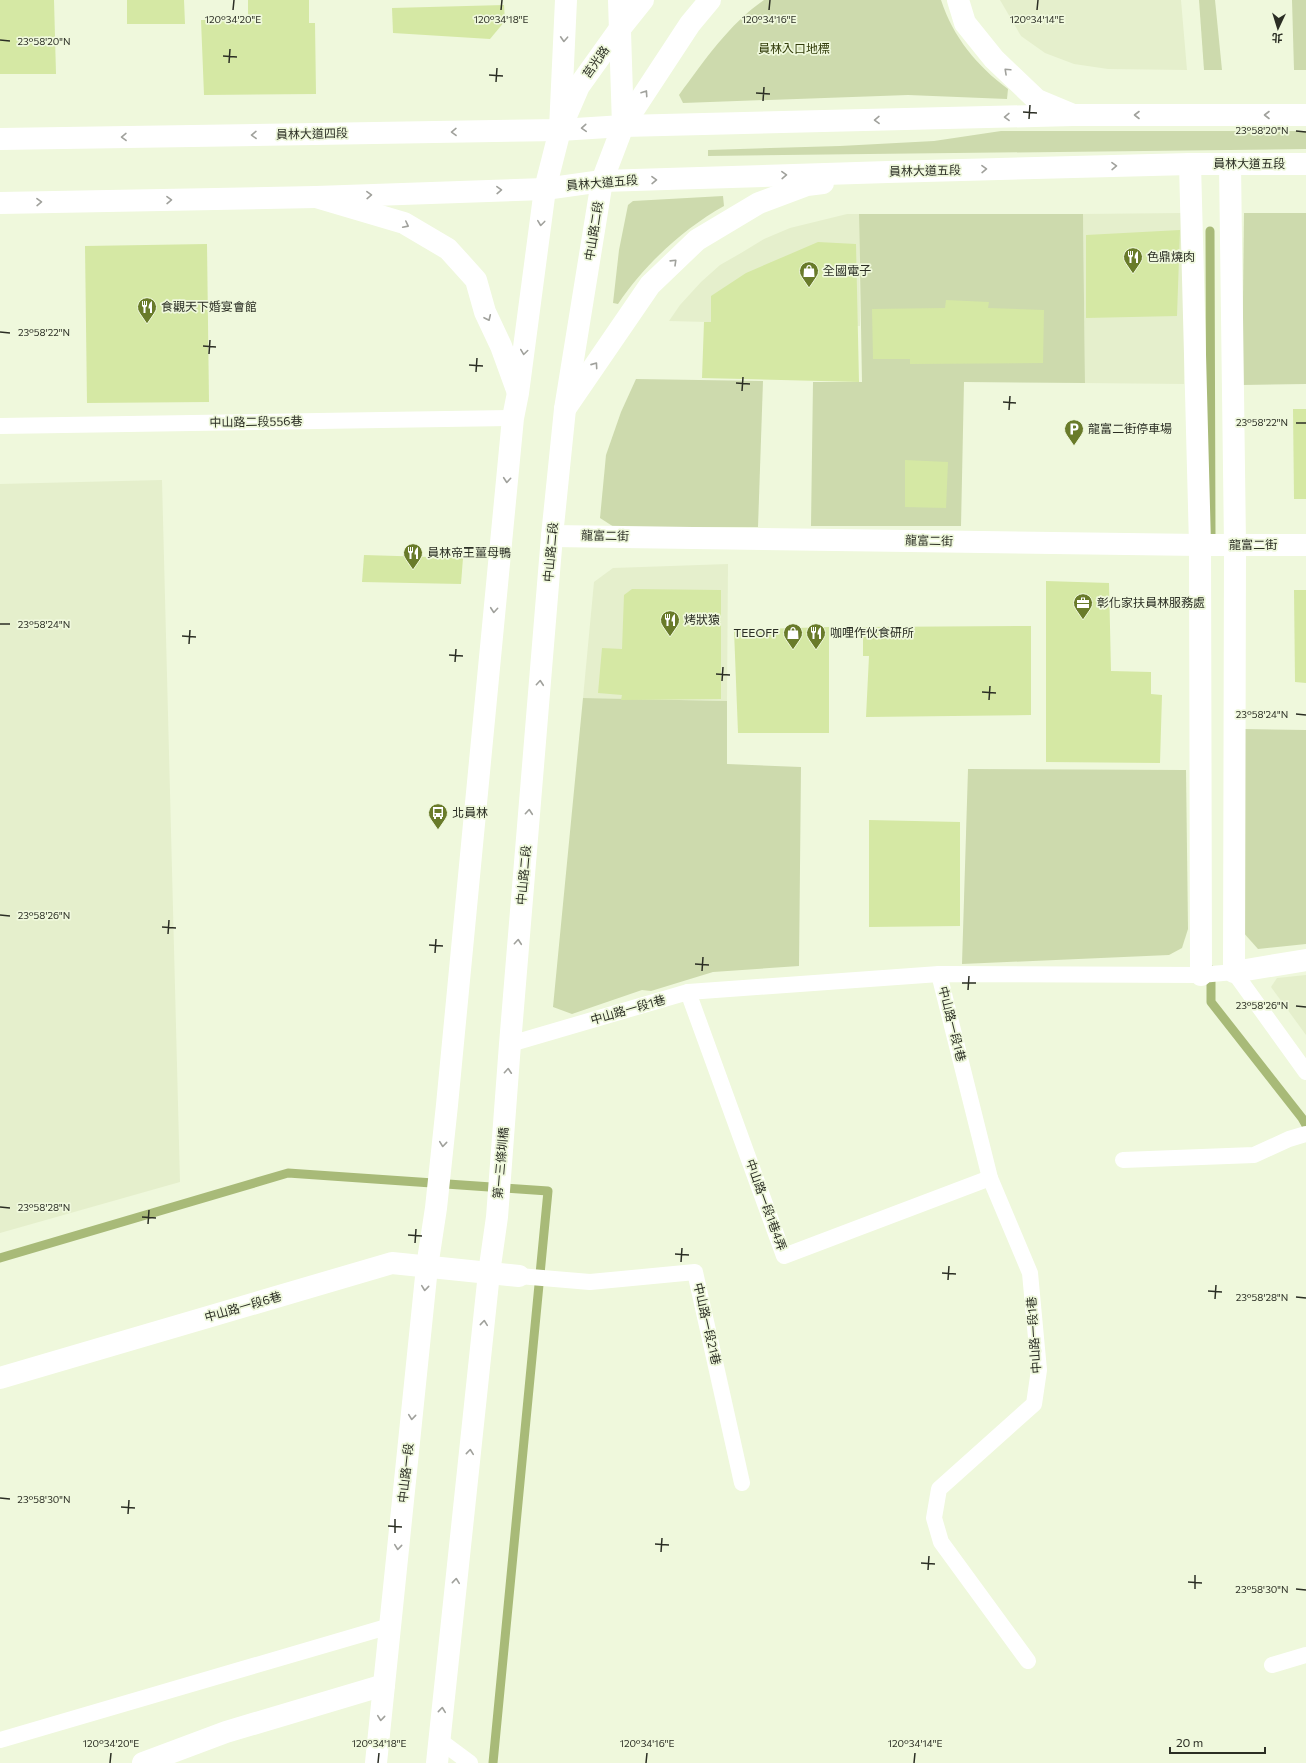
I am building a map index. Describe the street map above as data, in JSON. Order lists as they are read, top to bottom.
{
  "streets": {
    "main road": [
      "莒光路",
      "員林大道四段",
      "員林大道五段",
      "中山路二段",
      "龍富二街",
      "第一三條圳橋",
      "中山路一段6巷",
      "中山路一段21巷",
      "中山路一段"
    ],
    "lane": ["中山路二段556巷", "中山路一段1巷", "中山路一段1巷4弄"]
  },
  "crossings": [
    ["莒光路", "員林大道四段"],
    ["莒光路", "中山路二段"],
    ["員林大道四段", "中山路二段"],
    ["員林大道五段", "中山路二段"],
    ["中山路二段", "龍富二街"],
    ["中山路二段", "中山路一段1巷"],
    ["中山路二段", "第一三條圳橋"],
    ["中山路二段556巷", "中山路一段"],
    ["中山路一段1巷", "中山路一段1巷4弄"],
    ["第一三條圳橋", "中山路一段6巷"],
    ["第一三條圳橋", "中山路一段21巷"],
    ["中山路一段6巷", "中山路一段21巷"],
    ["中山路一段6巷", "中山路一段"]
  ],
  "one_way": ["中山路二段"],
  "parks": ["員林入口地標"],
  "places": {
    "restaurant": [
      "色鼎燒肉",
      "食觀天下婚宴會館",
      "員林帝王薑母鴨",
      "烤狀猿",
      "咖哩作伙食研所"
    ],
    "shop": ["全國電子", "TEEOFF"],
    "parking": ["龍富二街停車場"],
    "office": ["彰化家扶員林服務處"],
    "bus stop": ["北員林"]
  },
  "scale_bar": "20 m",
  "north": "bottom",
  "coordinates": [
    "120°34'20\"E",
    "120°34'18\"E",
    "120°34'16\"E",
    "120°34'14\"E",
    "23°58'20\"N",
    "23°58'22\"N",
    "23°58'24\"N",
    "23°58'26\"N",
    "23°58'28\"N",
    "23°58'30\"N"
  ]
}
